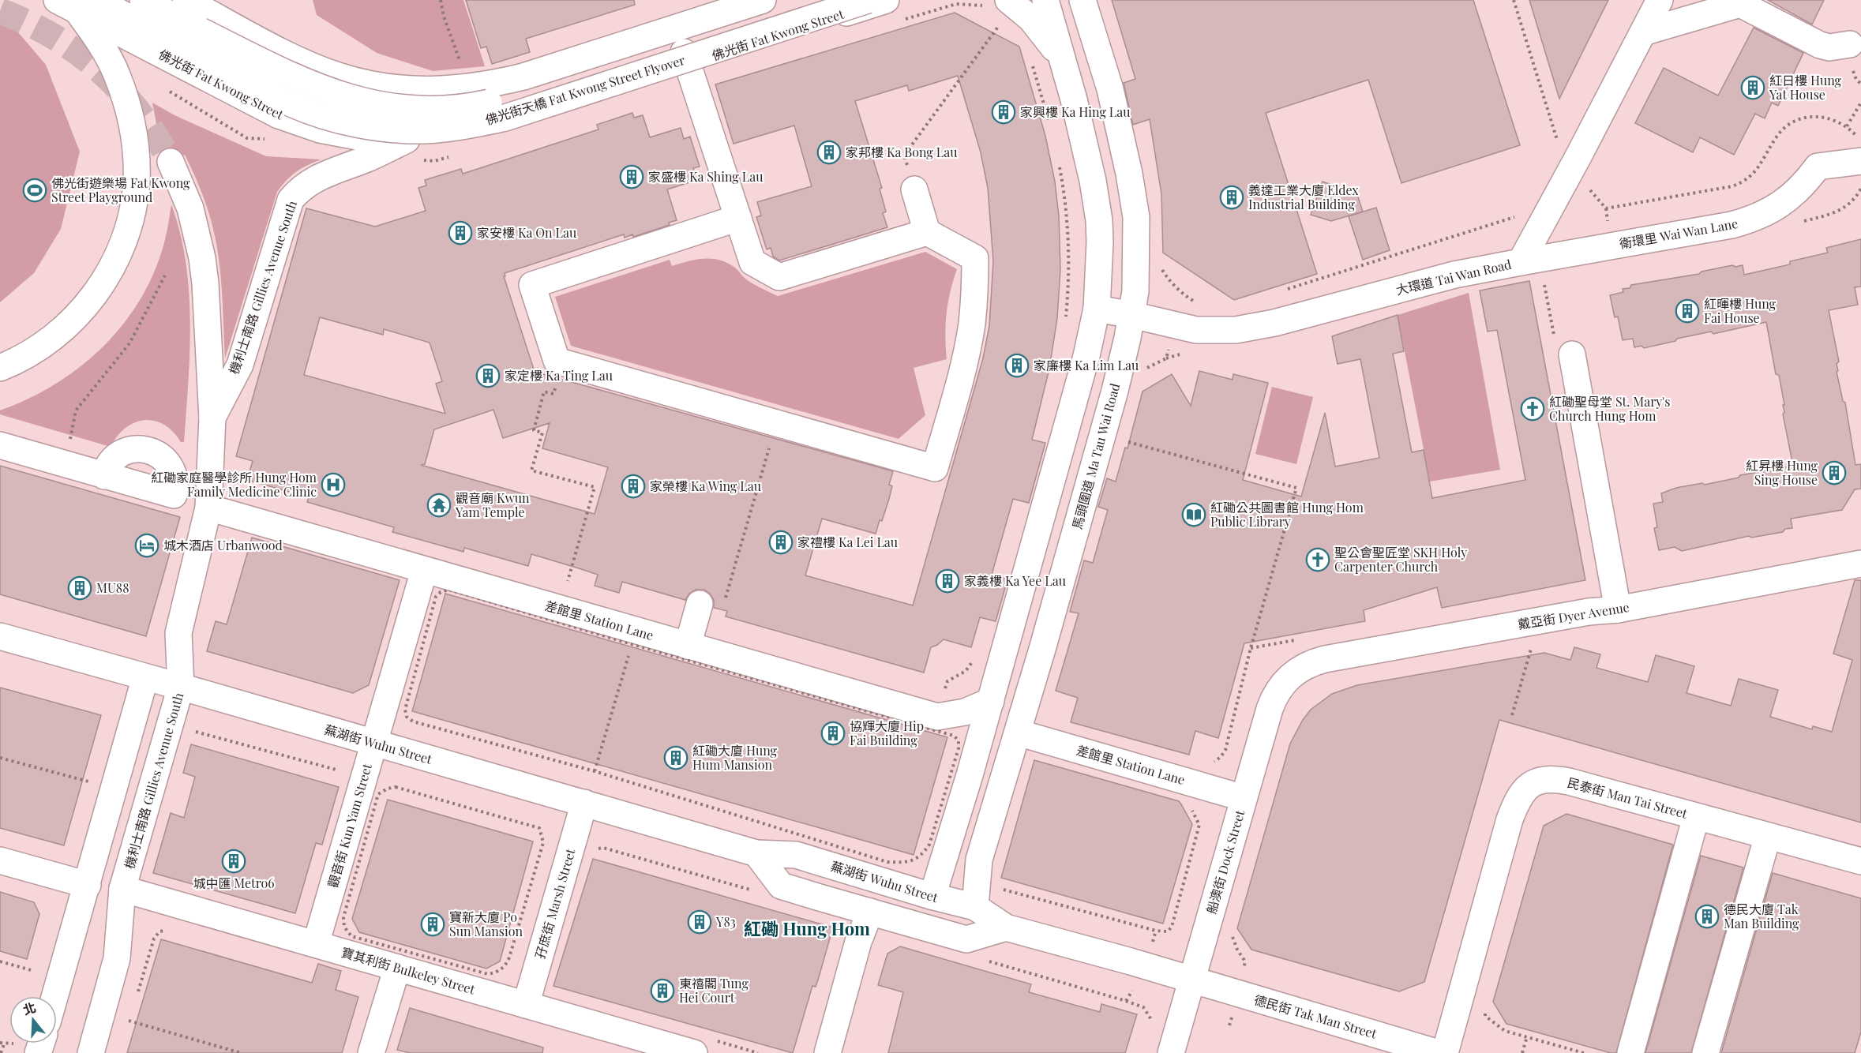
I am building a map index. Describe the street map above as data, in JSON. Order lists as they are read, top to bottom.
{
  "streets": {
    "main road": [
      "佛光街 Fat Kwong Street",
      "佛光街天橋 Fat Kwong Street Flyover",
      "衛環里 Wai Wan Lane",
      "大環道 Tai Wan Road",
      "機利士南路 Gillies Avenue South",
      "馬頭圍道 Ma Tau Wai Road",
      "戴亞街 Dyer Avenue",
      "差館里 Station Lane",
      "蕪湖街 Wuhu Street",
      "民泰街 Man Tai Street",
      "觀音街 Kun Yam Street",
      "船澳街 Dock Street",
      "孖庶街 Marsh Street",
      "寶其利街 Bulkeley Street",
      "德民街 Tak Man Street"
    ]
  },
  "crossings": [
    ["佛光街 Fat Kwong Street", "佛光街天橋 Fat Kwong Street Flyover"],
    ["佛光街 Fat Kwong Street", "機利士南路 Gillies Avenue South"],
    ["衛環里 Wai Wan Lane", "大環道 Tai Wan Road"],
    ["大環道 Tai Wan Road", "馬頭圍道 Ma Tau Wai Road"],
    ["機利士南路 Gillies Avenue South", "差館里 Station Lane"],
    ["機利士南路 Gillies Avenue South", "蕪湖街 Wuhu Street"],
    ["機利士南路 Gillies Avenue South", "寶其利街 Bulkeley Street"],
    ["馬頭圍道 Ma Tau Wai Road", "差館里 Station Lane"],
    ["馬頭圍道 Ma Tau Wai Road", "蕪湖街 Wuhu Street"],
    ["戴亞街 Dyer Avenue", "船澳街 Dock Street"],
    ["差館里 Station Lane", "觀音街 Kun Yam Street"],
    ["差館里 Station Lane", "船澳街 Dock Street"],
    ["蕪湖街 Wuhu Street", "觀音街 Kun Yam Street"],
    ["蕪湖街 Wuhu Street", "船澳街 Dock Street"],
    ["蕪湖街 Wuhu Street", "孖庶街 Marsh Street"],
    ["蕪湖街 Wuhu Street", "德民街 Tak Man Street"],
    ["觀音街 Kun Yam Street", "寶其利街 Bulkeley Street"],
    ["船澳街 Dock Street", "德民街 Tak Man Street"],
    ["孖庶街 Marsh Street", "寶其利街 Bulkeley Street"]
  ],
  "districts": ["紅磡 Hung Hom"],
  "places": {
    "building": [
      "紅日樓 Hung Yat House",
      "家興樓 Ka Hing Lau",
      "家邦樓 Ka Bong Lau",
      "家盛樓 Ka Shing Lau",
      "義達工業大廈 Eldex Industrial Building",
      "家安樓 Ka On Lau",
      "紅暉樓 Hung Fai House",
      "家廉樓 Ka Lim Lau",
      "家定樓 Ka Ting Lau",
      "紅昇樓 Hung Sing House",
      "家榮樓 Ka Wing Lau",
      "家禮樓 Ka Lei Lau",
      "家義樓 Ka Yee Lau",
      "MU88",
      "協輝大廈 Hip Fai Building",
      "紅磡大廈 Hung Hum Mansion",
      "城中匯 Metro6",
      "德民大廈 Tak Man Building",
      "Y83",
      "寶新大廈 Po Sun Mansion",
      "東禧閣 Tung Hei Court"
    ],
    "sports": ["佛光街遊樂場 Fat Kwong Street Playground"],
    "church": ["紅磡聖母堂 St. Mary's Church Hung Hom", "聖公會聖匠堂 SKH Holy Carpenter Church"],
    "hospital": ["紅磡家庭醫學診所 Hung Hom Family Medicine Clinic"],
    "temple": ["觀音廟 Kwun Yam Temple"],
    "library": ["紅磡公共圖書館 Hung Hom Public Library"],
    "hotel": ["城木酒店 Urbanwood"]
  },
  "north": "top"
}
